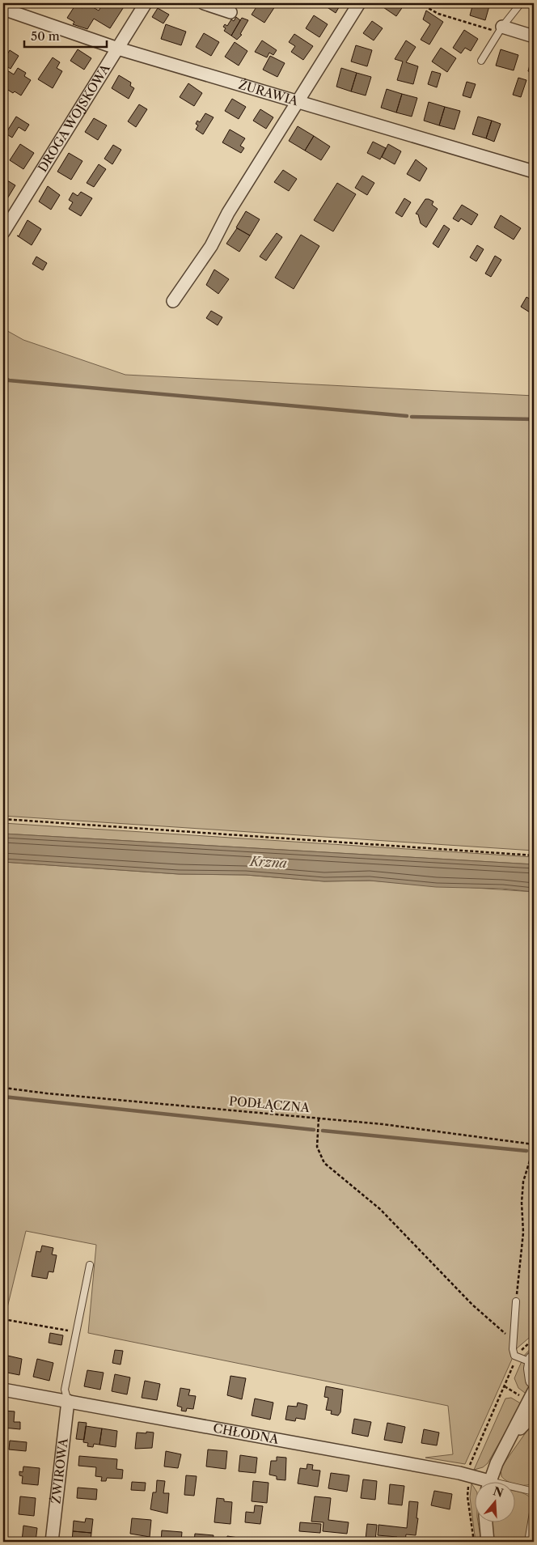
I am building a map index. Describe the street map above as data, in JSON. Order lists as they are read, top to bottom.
{
  "streets": {
    "street": [
      "ŻURAWIA",
      "DROGA WOJSKOWA",
      "CHŁODNA",
      "ŻWIROWA"
    ],
    "path": ["PODŁĄCZNA"]
  },
  "crossings": [
    ["ŻURAWIA", "DROGA WOJSKOWA"],
    ["CHŁODNA", "ŻWIROWA"]
  ],
  "water": ["Krzna"],
  "scale_bar": "50 m",
  "north": "top"
}
